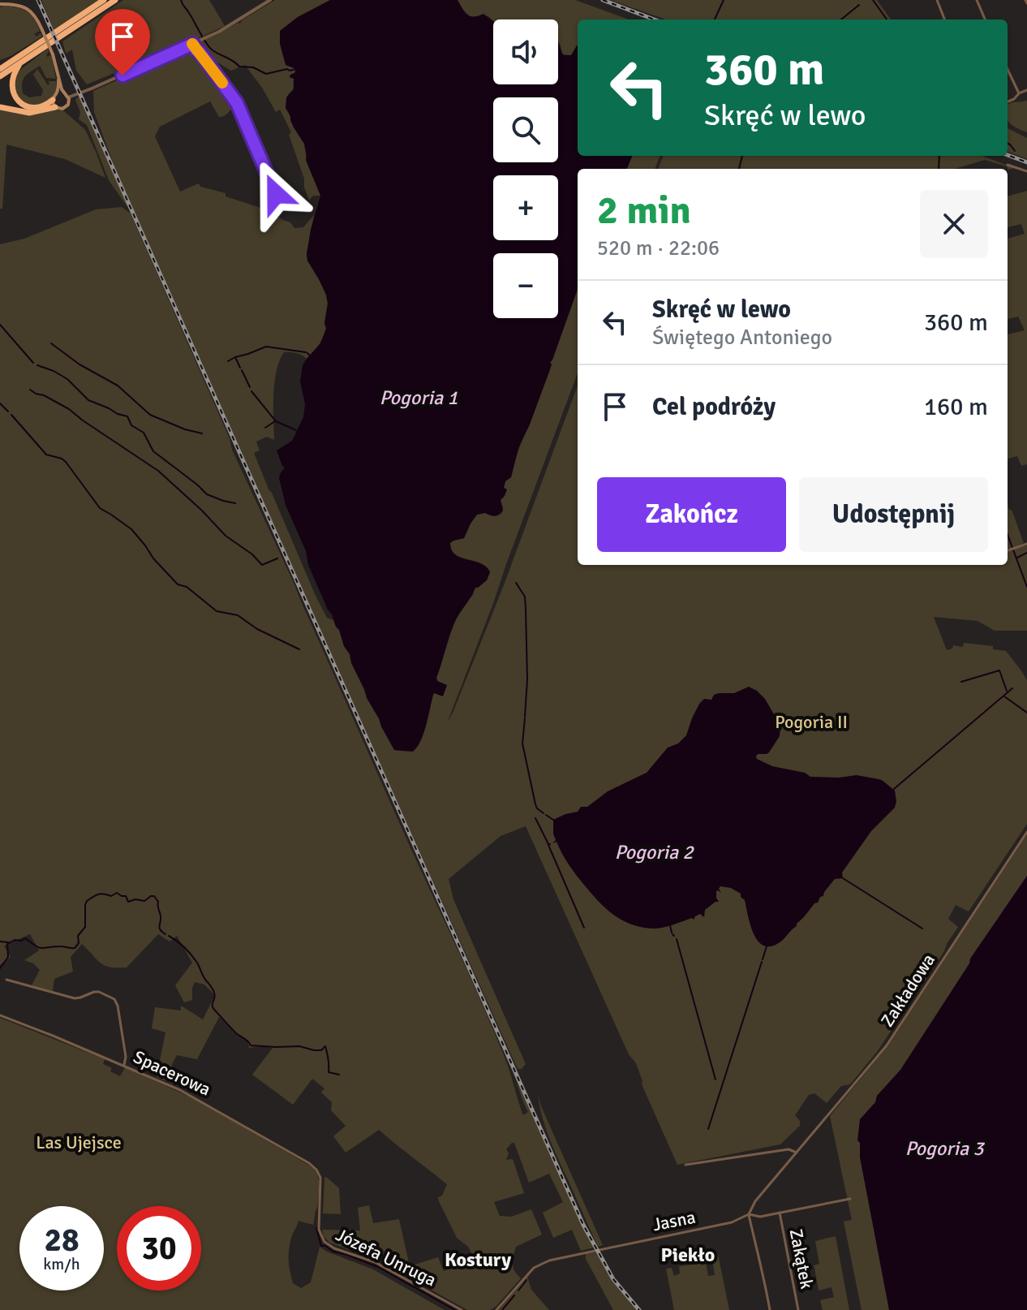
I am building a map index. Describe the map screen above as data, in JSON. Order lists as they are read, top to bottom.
{
  "streets": {
    "street": [
      "Zakładowa",
      "Spacerowa",
      "Jasna",
      "Józefa Unruga",
      "Zakątek"
    ]
  },
  "crossings": [
    ["Zakładowa", "Jasna"],
    ["Spacerowa", "Józefa Unruga"],
    ["Jasna", "Zakątek"]
  ],
  "districts": ["Piekło", "Kostury"],
  "water": ["Pogoria 1", "Pogoria 2", "Pogoria 3"],
  "parks": ["Pogoria II", "Las Ujejsce"],
  "page": {
    "map_buttons": ["+", "−"],
    "turn": ["360 m", "Skręć w lewo"],
    "heading": ["2 min", "520 m · 22:06"],
    "list": [
      {
        "name": "Skręć w lewo",
        "note": "Świętego Antoniego",
        "value": "360 m"
      },
      {
        "name": "Cel podróży",
        "value": "160 m"
      }
    ],
    "buttons": ["Zakończ", "Udostępnij"],
    "speed": "28 km/h",
    "limit": "30"
  }
}
